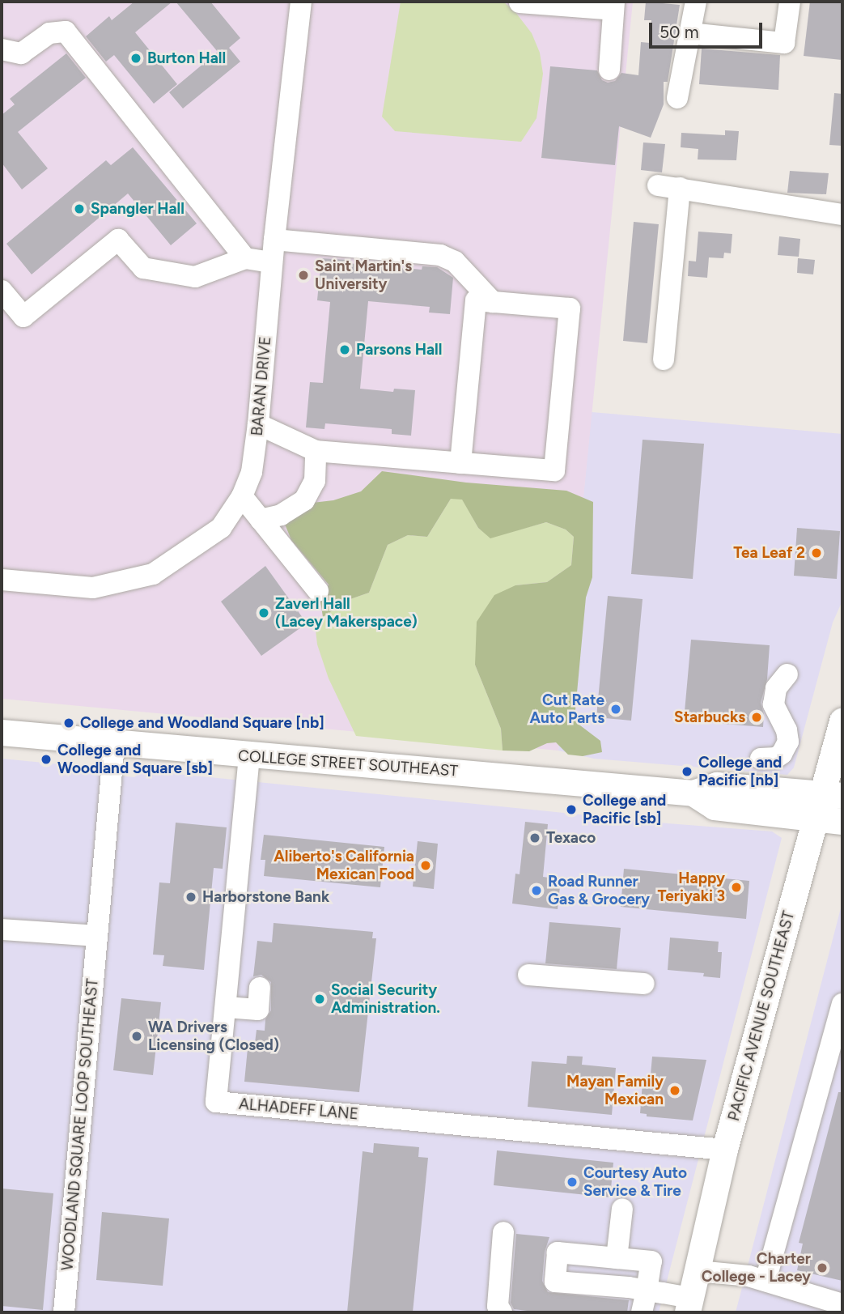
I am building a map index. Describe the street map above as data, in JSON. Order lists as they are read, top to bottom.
{
  "streets": {
    "main road": ["COLLEGE STREET SOUTHEAST", "PACIFIC AVENUE SOUTHEAST"],
    "street": ["BARAN DRIVE", "ALHADEFF LANE", "WOODLAND SQUARE LOOP SOUTHEAST"]
  },
  "crossings": [
    ["COLLEGE STREET SOUTHEAST", "PACIFIC AVENUE SOUTHEAST"],
    ["COLLEGE STREET SOUTHEAST", "ALHADEFF LANE"],
    ["COLLEGE STREET SOUTHEAST", "WOODLAND SQUARE LOOP SOUTHEAST"],
    ["PACIFIC AVENUE SOUTHEAST", "ALHADEFF LANE"]
  ],
  "places": [
    "Burton Hall",
    "Spangler Hall",
    "Saint Martin's University",
    "Parsons Hall",
    "Tea Leaf 2",
    "Zaverl Hall (Lacey Makerspace)",
    "Cut Rate Auto Parts",
    "Starbucks",
    "College and Woodland Square [nb]",
    "College and Woodland Square [sb]",
    "College and Pacific [nb]",
    "College and Pacific [sb]",
    "Texaco",
    "Aliberto's California Mexican Food",
    "Happy Teriyaki 3",
    "Road Runner Gas & Grocery",
    "Harborstone Bank",
    "Social Security Administration.",
    "WA Drivers Licensing (Closed)",
    "Mayan Family Mexican",
    "Courtesy Auto Service & Tire",
    "Charter College - Lacey"
  ],
  "scale_bar": "50 m"
}
